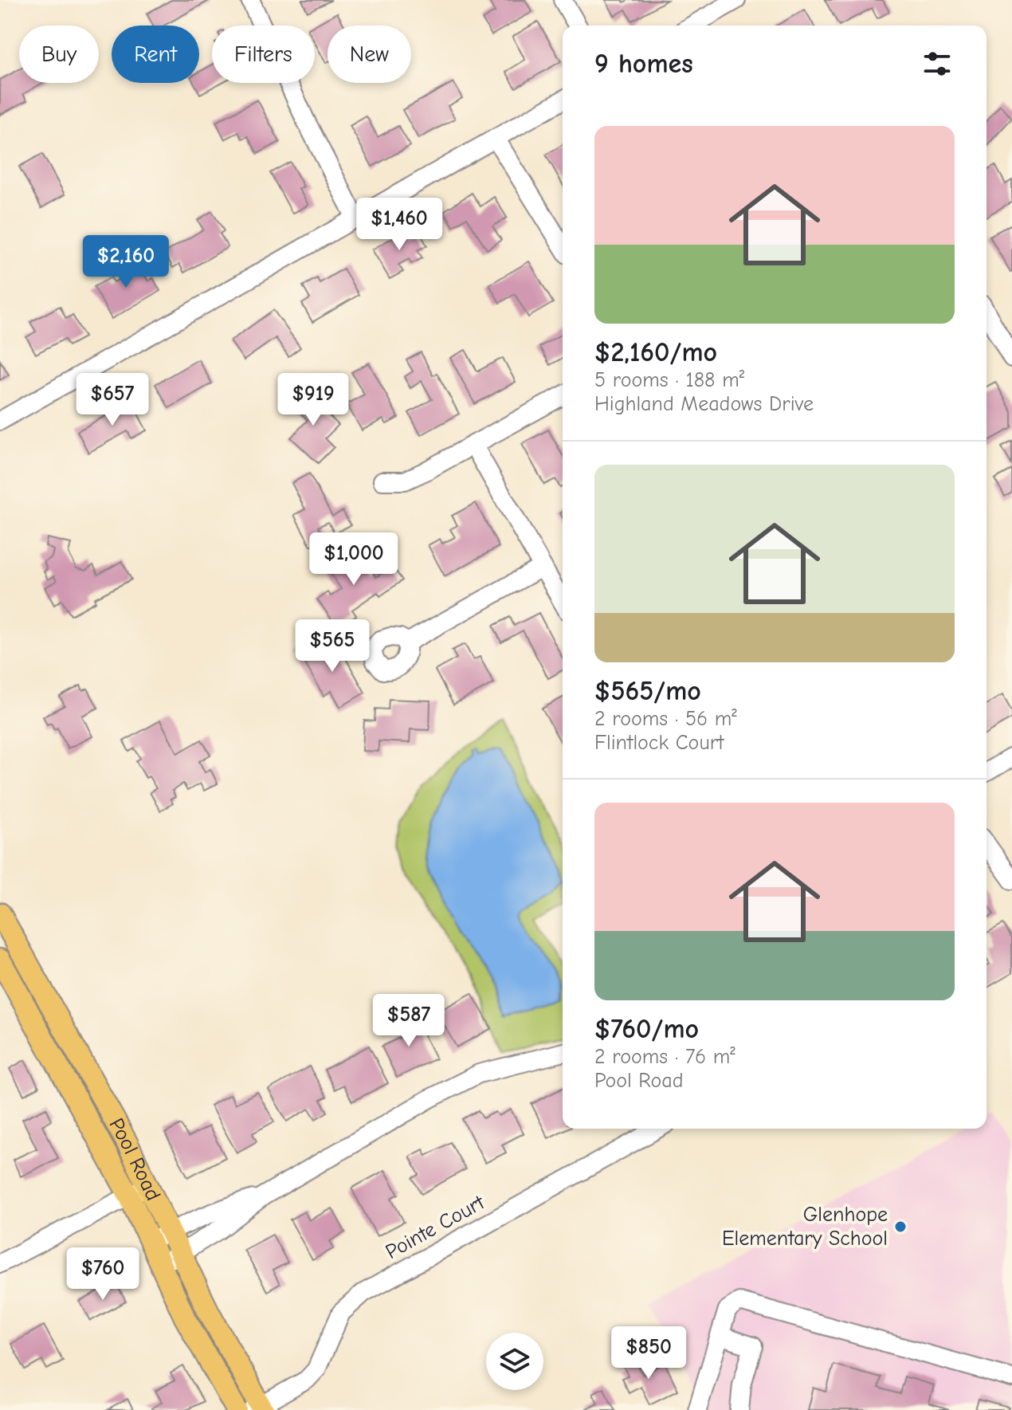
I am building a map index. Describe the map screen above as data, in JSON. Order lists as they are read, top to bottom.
{
  "streets": {
    "main road": ["Pool Road"],
    "street": ["Pointe Court"]
  },
  "crossings": [
    ["Pool Road", "Pointe Court"]
  ],
  "places": ["Glenhope Elementary School"],
  "page": {
    "chip": [
      "Buy",
      "Rent",
      "Filters",
      "New"
    ],
    "heading": "9 homes",
    "list": [
      {
        "name": "$2,160/mo",
        "note": "5 rooms · 188 m² · Highland Meadows Drive"
      },
      {
        "name": "$565/mo",
        "note": "2 rooms · 56 m² · Flintlock Court"
      },
      {
        "name": "$760/mo",
        "note": "2 rooms · 76 m² · Pool Road"
      }
    ],
    "price": [
      "$1,460",
      "$2,160",
      "$657",
      "$919",
      "$1,000",
      "$565",
      "$587",
      "$760",
      "$850"
    ]
  }
}
